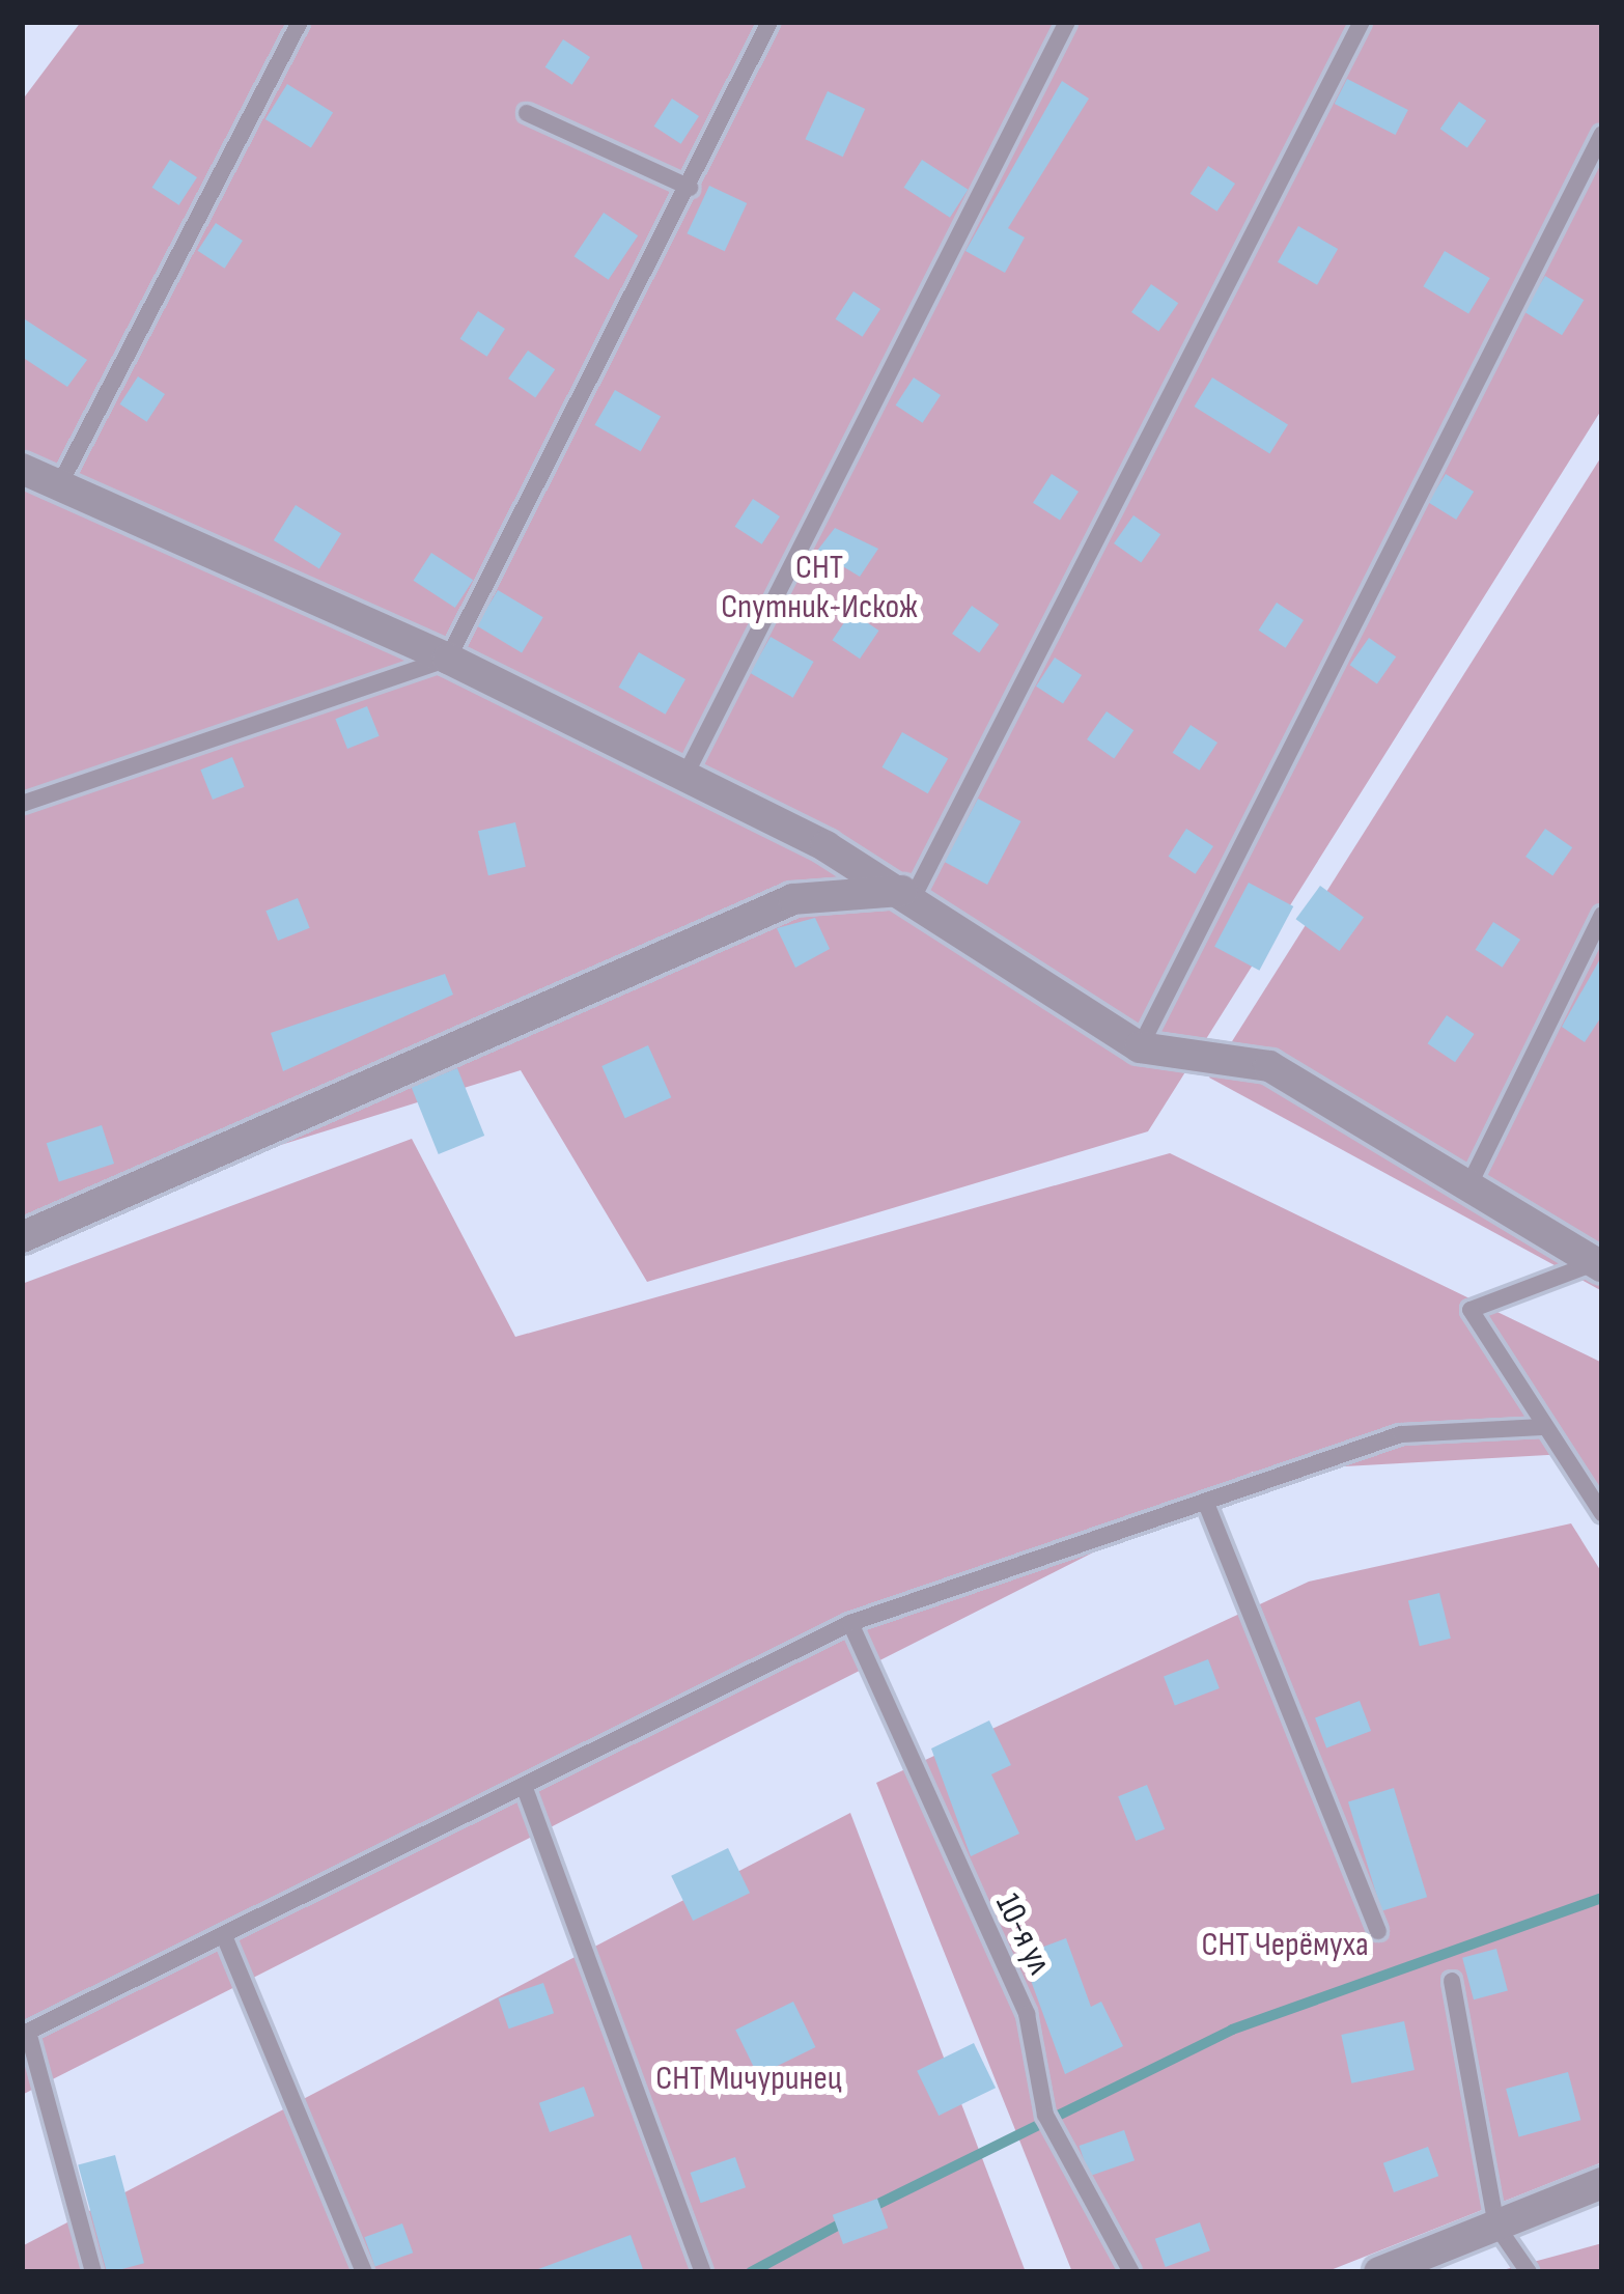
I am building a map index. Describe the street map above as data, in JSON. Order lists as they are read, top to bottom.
{
  "streets": {
    "lane": ["10-я ул"]
  },
  "parks": ["СНТ Спутник-Искож", "СНТ Черёмуха", "СНТ Мичуринец"]
}
